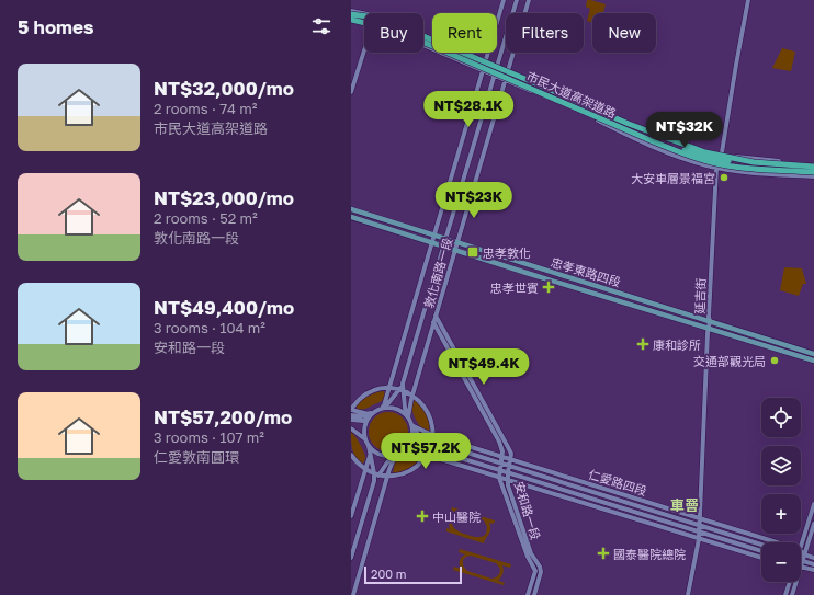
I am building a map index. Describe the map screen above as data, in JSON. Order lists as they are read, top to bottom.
{
  "streets": {
    "highway": ["市民大道高架道路"],
    "main road": [
      "忠孝東路四段",
      "敦化南路一段",
      "延吉街",
      "仁愛路四段",
      "安和路一段"
    ]
  },
  "crossings": [
    ["忠孝東路四段", "敦化南路一段"],
    ["忠孝東路四段", "延吉街"],
    ["敦化南路一段", "仁愛路四段"],
    ["敦化南路一段", "安和路一段"],
    ["延吉街", "仁愛路四段"],
    ["仁愛路四段", "安和路一段"]
  ],
  "districts": ["車罾"],
  "places": {
    "other": ["大安車層景福宮", "交通部觀光局"],
    "transit": ["忠孝敦化"],
    "health": [
      "忠孝世賓",
      "康和診所",
      "中山醫院",
      "國泰醫院總院"
    ]
  },
  "scale_bar": "200 m",
  "page": {
    "heading": "5 homes",
    "chip": [
      "Buy",
      "Rent",
      "Filters",
      "New"
    ],
    "list": [
      {
        "name": "NT$32,000/mo",
        "note": "2 rooms · 74 m² · 市民大道高架道路"
      },
      {
        "name": "NT$23,000/mo",
        "note": "2 rooms · 52 m² · 敦化南路一段"
      },
      {
        "name": "NT$49,400/mo",
        "note": "3 rooms · 104 m² · 安和路一段"
      },
      {
        "name": "NT$57,200/mo",
        "note": "3 rooms · 107 m² · 仁愛敦南圓環"
      }
    ],
    "price": [
      "NT$28.1K",
      "NT$32K",
      "NT$23K",
      "NT$49.4K",
      "NT$57.2K"
    ],
    "map_buttons": ["+", "−"],
    "scale": "200 m"
  }
}
